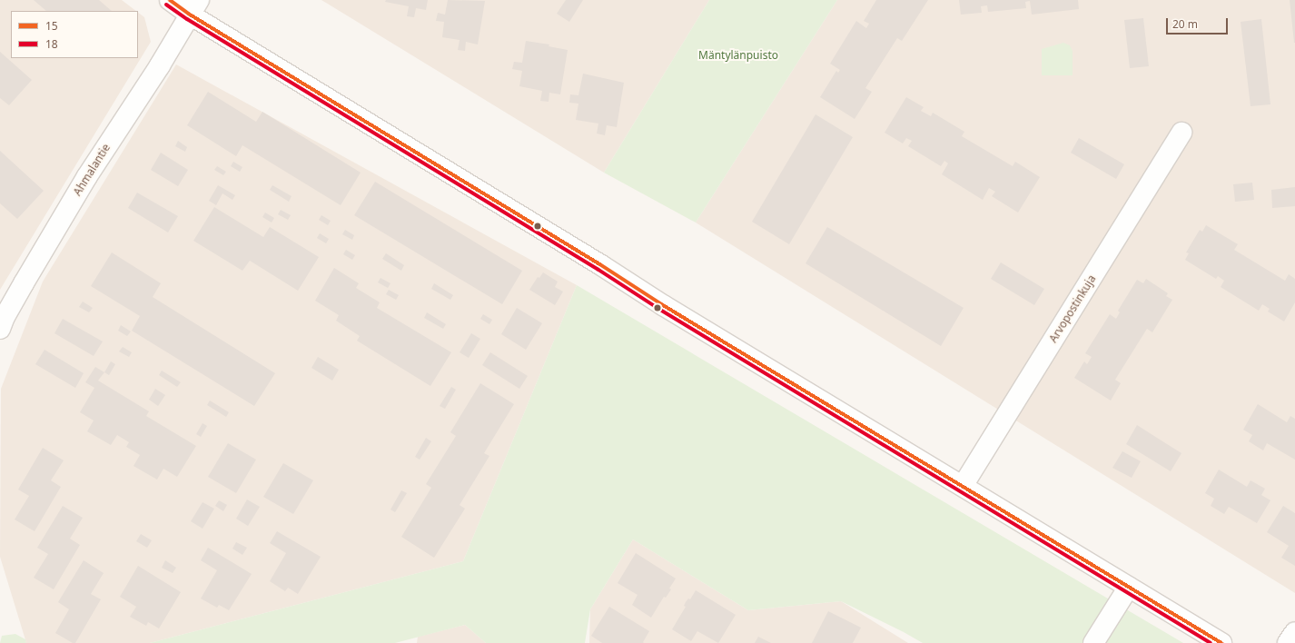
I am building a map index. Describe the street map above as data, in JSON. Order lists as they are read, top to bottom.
{
  "streets": {
    "street": ["Ahmalantie", "Arvopostinkuja"]
  },
  "parks": ["Mäntylänpuisto"],
  "lines": ["transit line 15", "transit line 18"],
  "legend": ["15", "18"],
  "scale_bar": "20 m"
}
